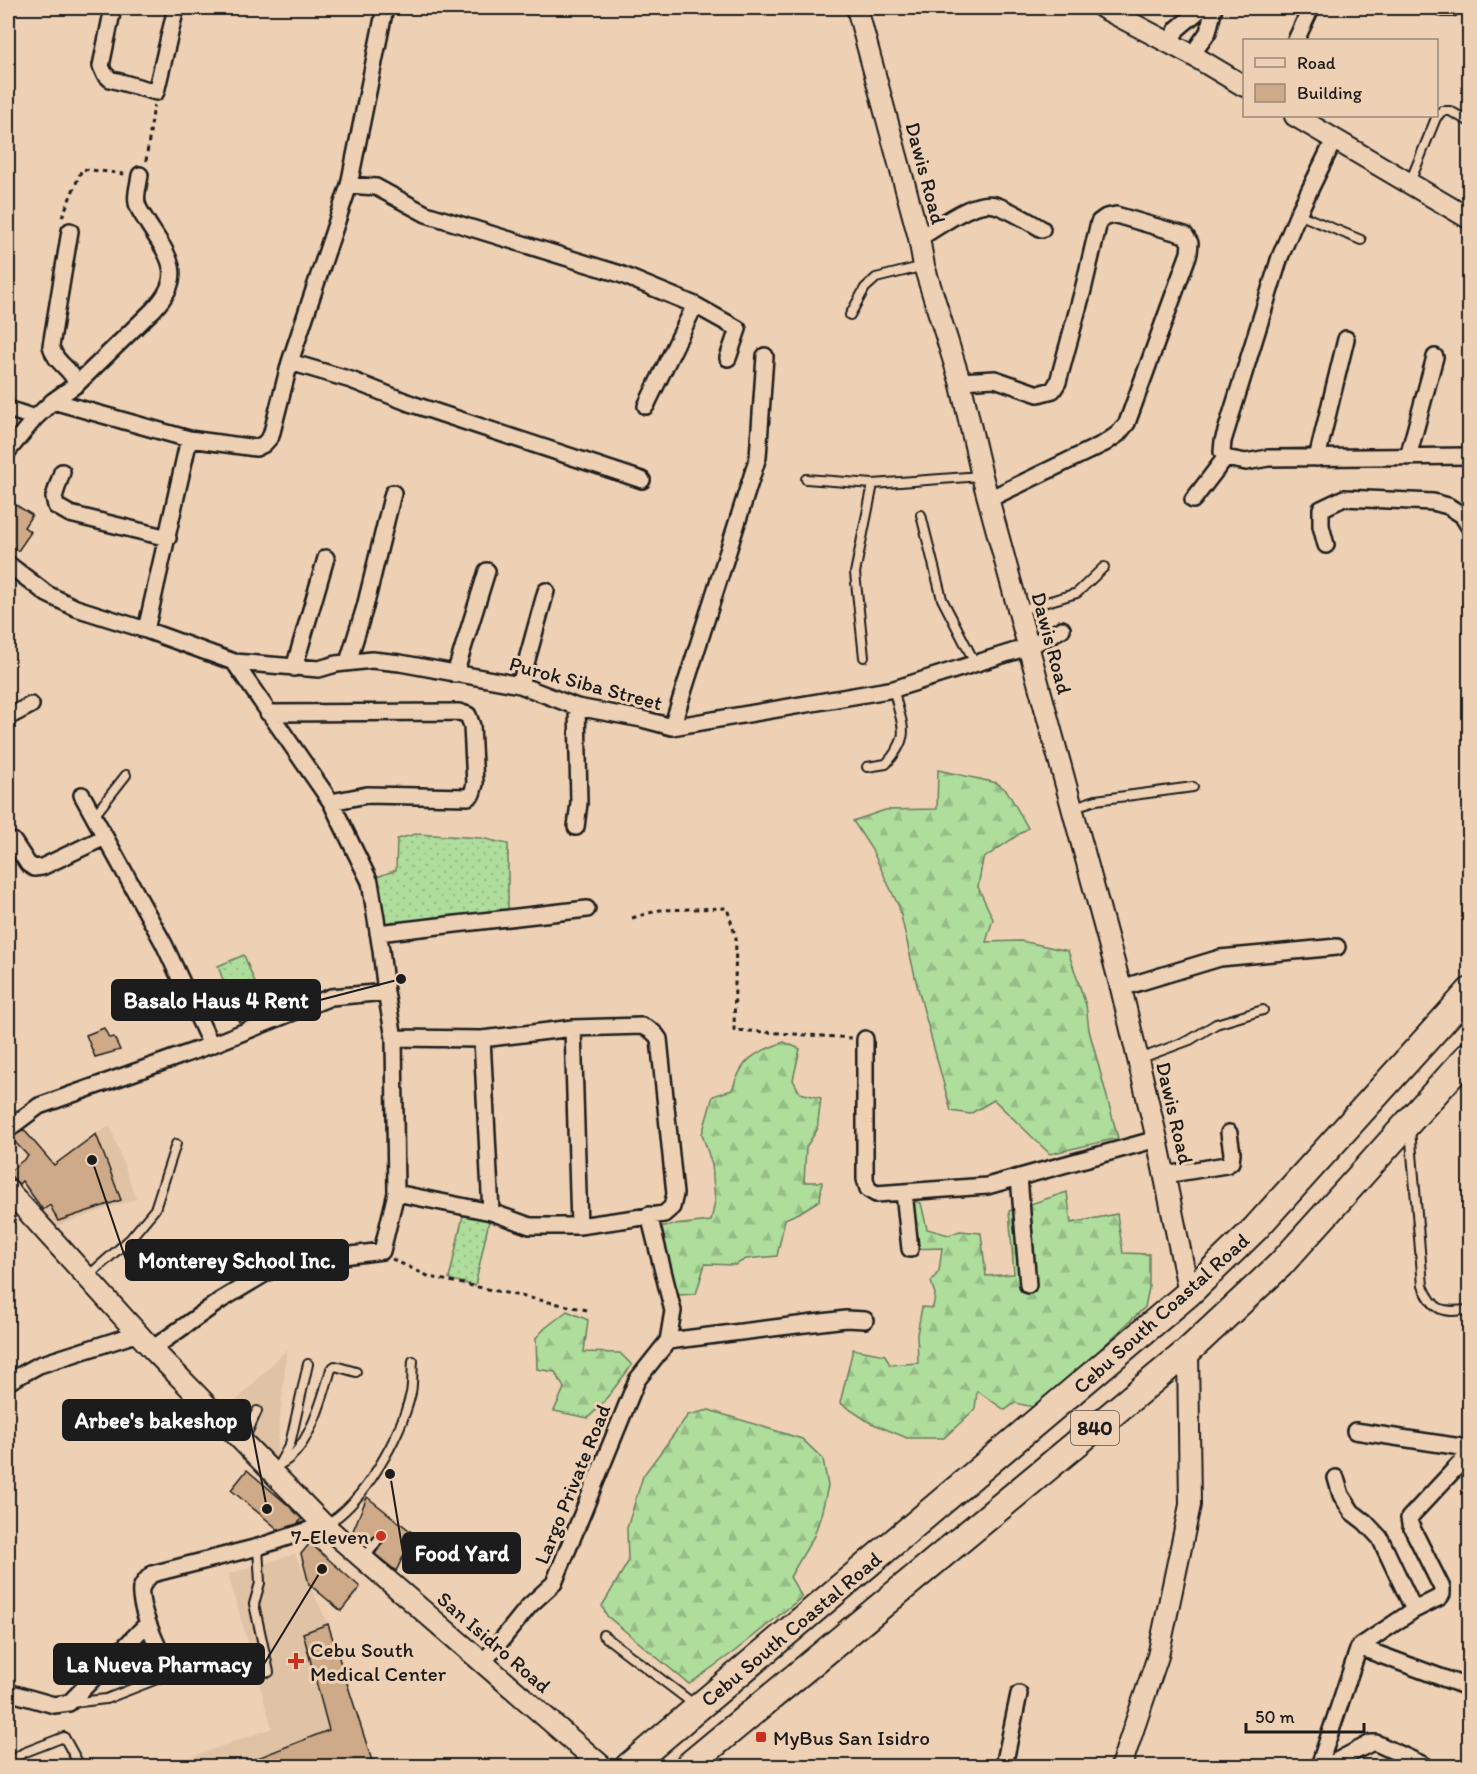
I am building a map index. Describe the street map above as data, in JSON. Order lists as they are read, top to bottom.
{
  "streets": {
    "highway": ["Cebu South Coastal Road", "840"],
    "street": [
      "Dawis Road",
      "Purok Siba Street",
      "Largo Private Road",
      "San Isidro Road"
    ]
  },
  "crossings": [
    ["Dawis Road", "Purok Siba Street"],
    ["Dawis Road", "Cebu South Coastal Road"],
    ["Largo Private Road", "San Isidro Road"]
  ],
  "places": {
    "other": [
      "Basalo Haus 4 Rent",
      "Monterey School Inc.",
      "Food Yard",
      "Arbee's bakeshop",
      "7-Eleven",
      "La Nueva Pharmacy"
    ],
    "health": ["Cebu South Medical Center"],
    "transit": ["MyBus San Isidro"]
  },
  "legend": ["Road", "Building"],
  "scale_bar": "50 m"
}
